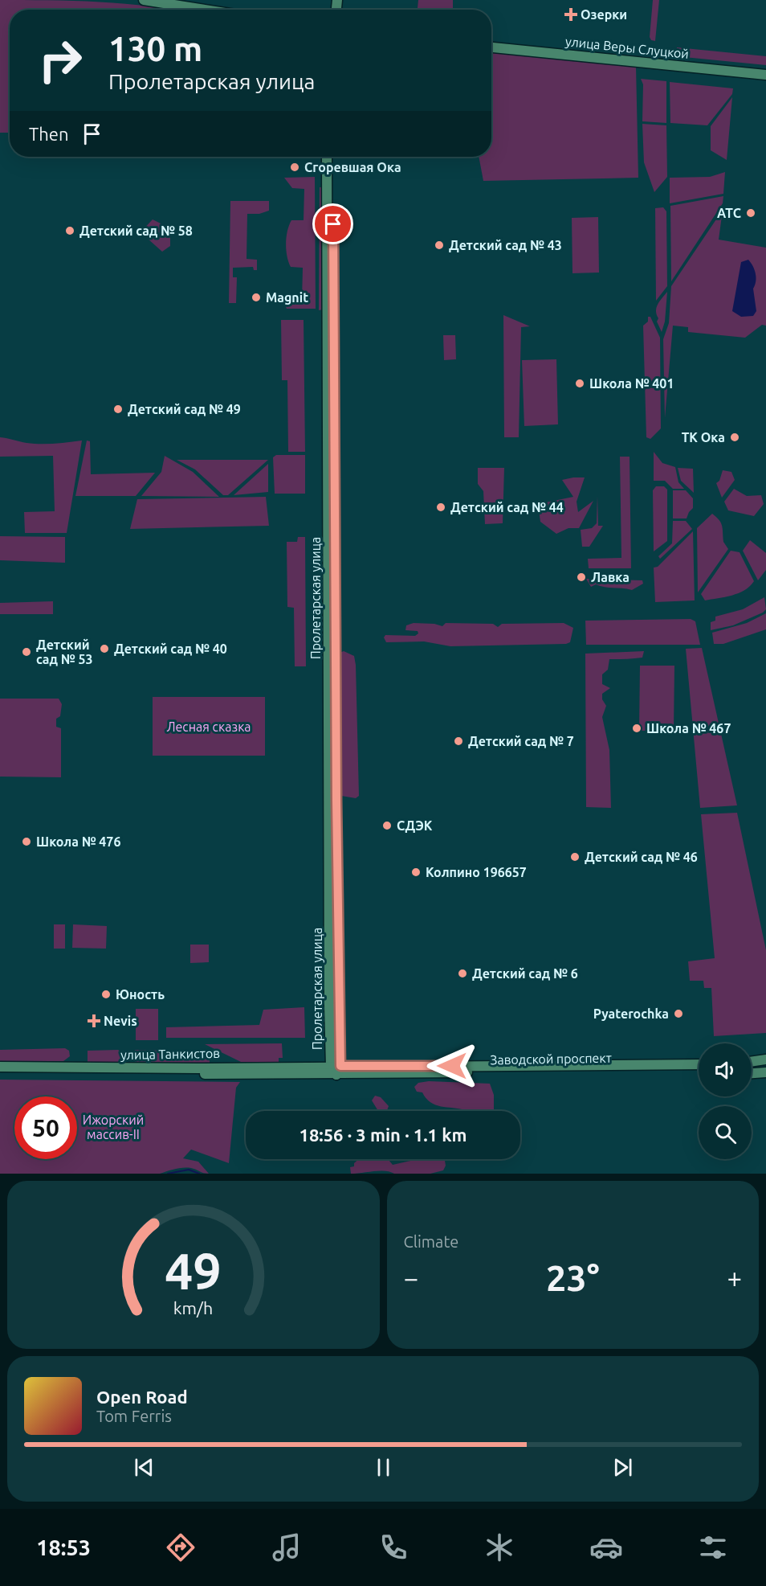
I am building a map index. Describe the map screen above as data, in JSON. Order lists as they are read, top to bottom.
{
  "streets": {
    "main road": [
      "улица Веры Слуцкой",
      "Пролетарская улица",
      "улица Танкистов",
      "Заводской проспект"
    ]
  },
  "crossings": [
    ["Пролетарская улица", "улица Танкистов"],
    ["Пролетарская улица", "Заводской проспект"],
    ["улица Танкистов", "Заводской проспект"]
  ],
  "parks": ["Лесная сказка", "Ижорский массив-II"],
  "places": {
    "health": ["Озерки", "Nevis"],
    "other": [
      "Сгоревшая Ока",
      "АТС",
      "Детский сад № 58",
      "Детский сад № 43",
      "Magnit",
      "Школа № 401",
      "Детский сад № 49",
      "ТК Ока",
      "Детский сад № 44",
      "Лавка",
      "Детский сад № 40",
      "Детский сад № 53",
      "Школа № 467",
      "Детский сад № 7",
      "СДЭК",
      "Школа № 476",
      "Детский сад № 46",
      "Колпино 196657",
      "Детский сад № 6",
      "Юность",
      "Pyaterochka"
    ]
  },
  "page": {
    "turn": ["130 m", "Пролетарская улица"],
    "then": "Then",
    "limit": "50",
    "trip": "18:56 · 3 min · 1.1 km",
    "tile": "Climate",
    "heat": ["−", "23°", "+"],
    "song": ["Open Road", "Tom Ferris"],
    "tabs": "18:53",
    "gauge": ["49", "km/h"]
  }
}
